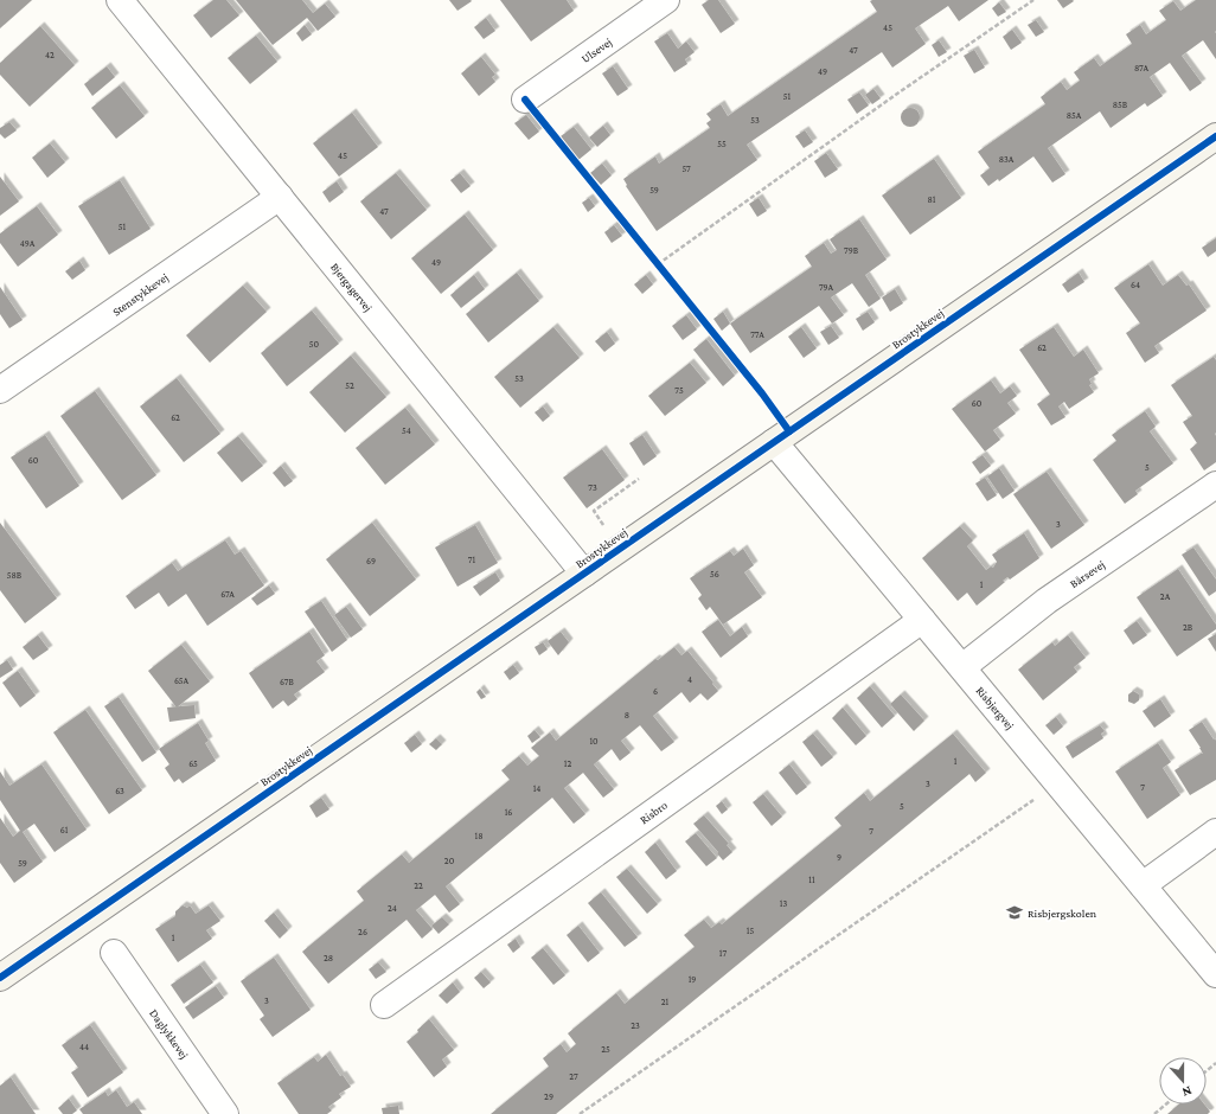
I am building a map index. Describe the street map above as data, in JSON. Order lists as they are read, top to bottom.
{
  "streets": {
    "street": [
      "Ulsevej",
      "Bjergagervej",
      "Stenstykkevej",
      "Brostykkevej",
      "Bårsevej",
      "Risbjergvej",
      "Risbro",
      "Daglykkevej"
    ]
  },
  "crossings": [
    ["Bjergagervej", "Stenstykkevej"],
    ["Bjergagervej", "Brostykkevej"],
    ["Brostykkevej", "Risbjergvej"],
    ["Bårsevej", "Risbjergvej"],
    ["Risbjergvej", "Risbro"]
  ],
  "places": {
    "school or university": ["Risbjergskolen"]
  },
  "house_numbers": [
    "45",
    "47",
    "42",
    "87A",
    "49",
    "51",
    "85B",
    "85A",
    "53",
    "55",
    "45",
    "83A",
    "57",
    "59",
    "81",
    "47",
    "51",
    "49A",
    "79B",
    "49",
    "64",
    "79A",
    "77A",
    "50",
    "62",
    "53",
    "52",
    "75",
    "60",
    "62",
    "54",
    "60",
    "5",
    "73",
    "3",
    "71",
    "69",
    "56",
    "58B",
    "1",
    "67A",
    "2A",
    "2B",
    "4",
    "65A",
    "67B",
    "6",
    "8",
    "10",
    "1",
    "65",
    "12",
    "3",
    "7",
    "14",
    "63",
    "5",
    "16",
    "61",
    "7",
    "18",
    "9",
    "20",
    "59",
    "11",
    "22",
    "13",
    "24",
    "15",
    "26",
    "1",
    "17",
    "28",
    "19",
    "3",
    "21",
    "23",
    "44",
    "25",
    "27",
    "29"
  ],
  "north": "bottom"
}
